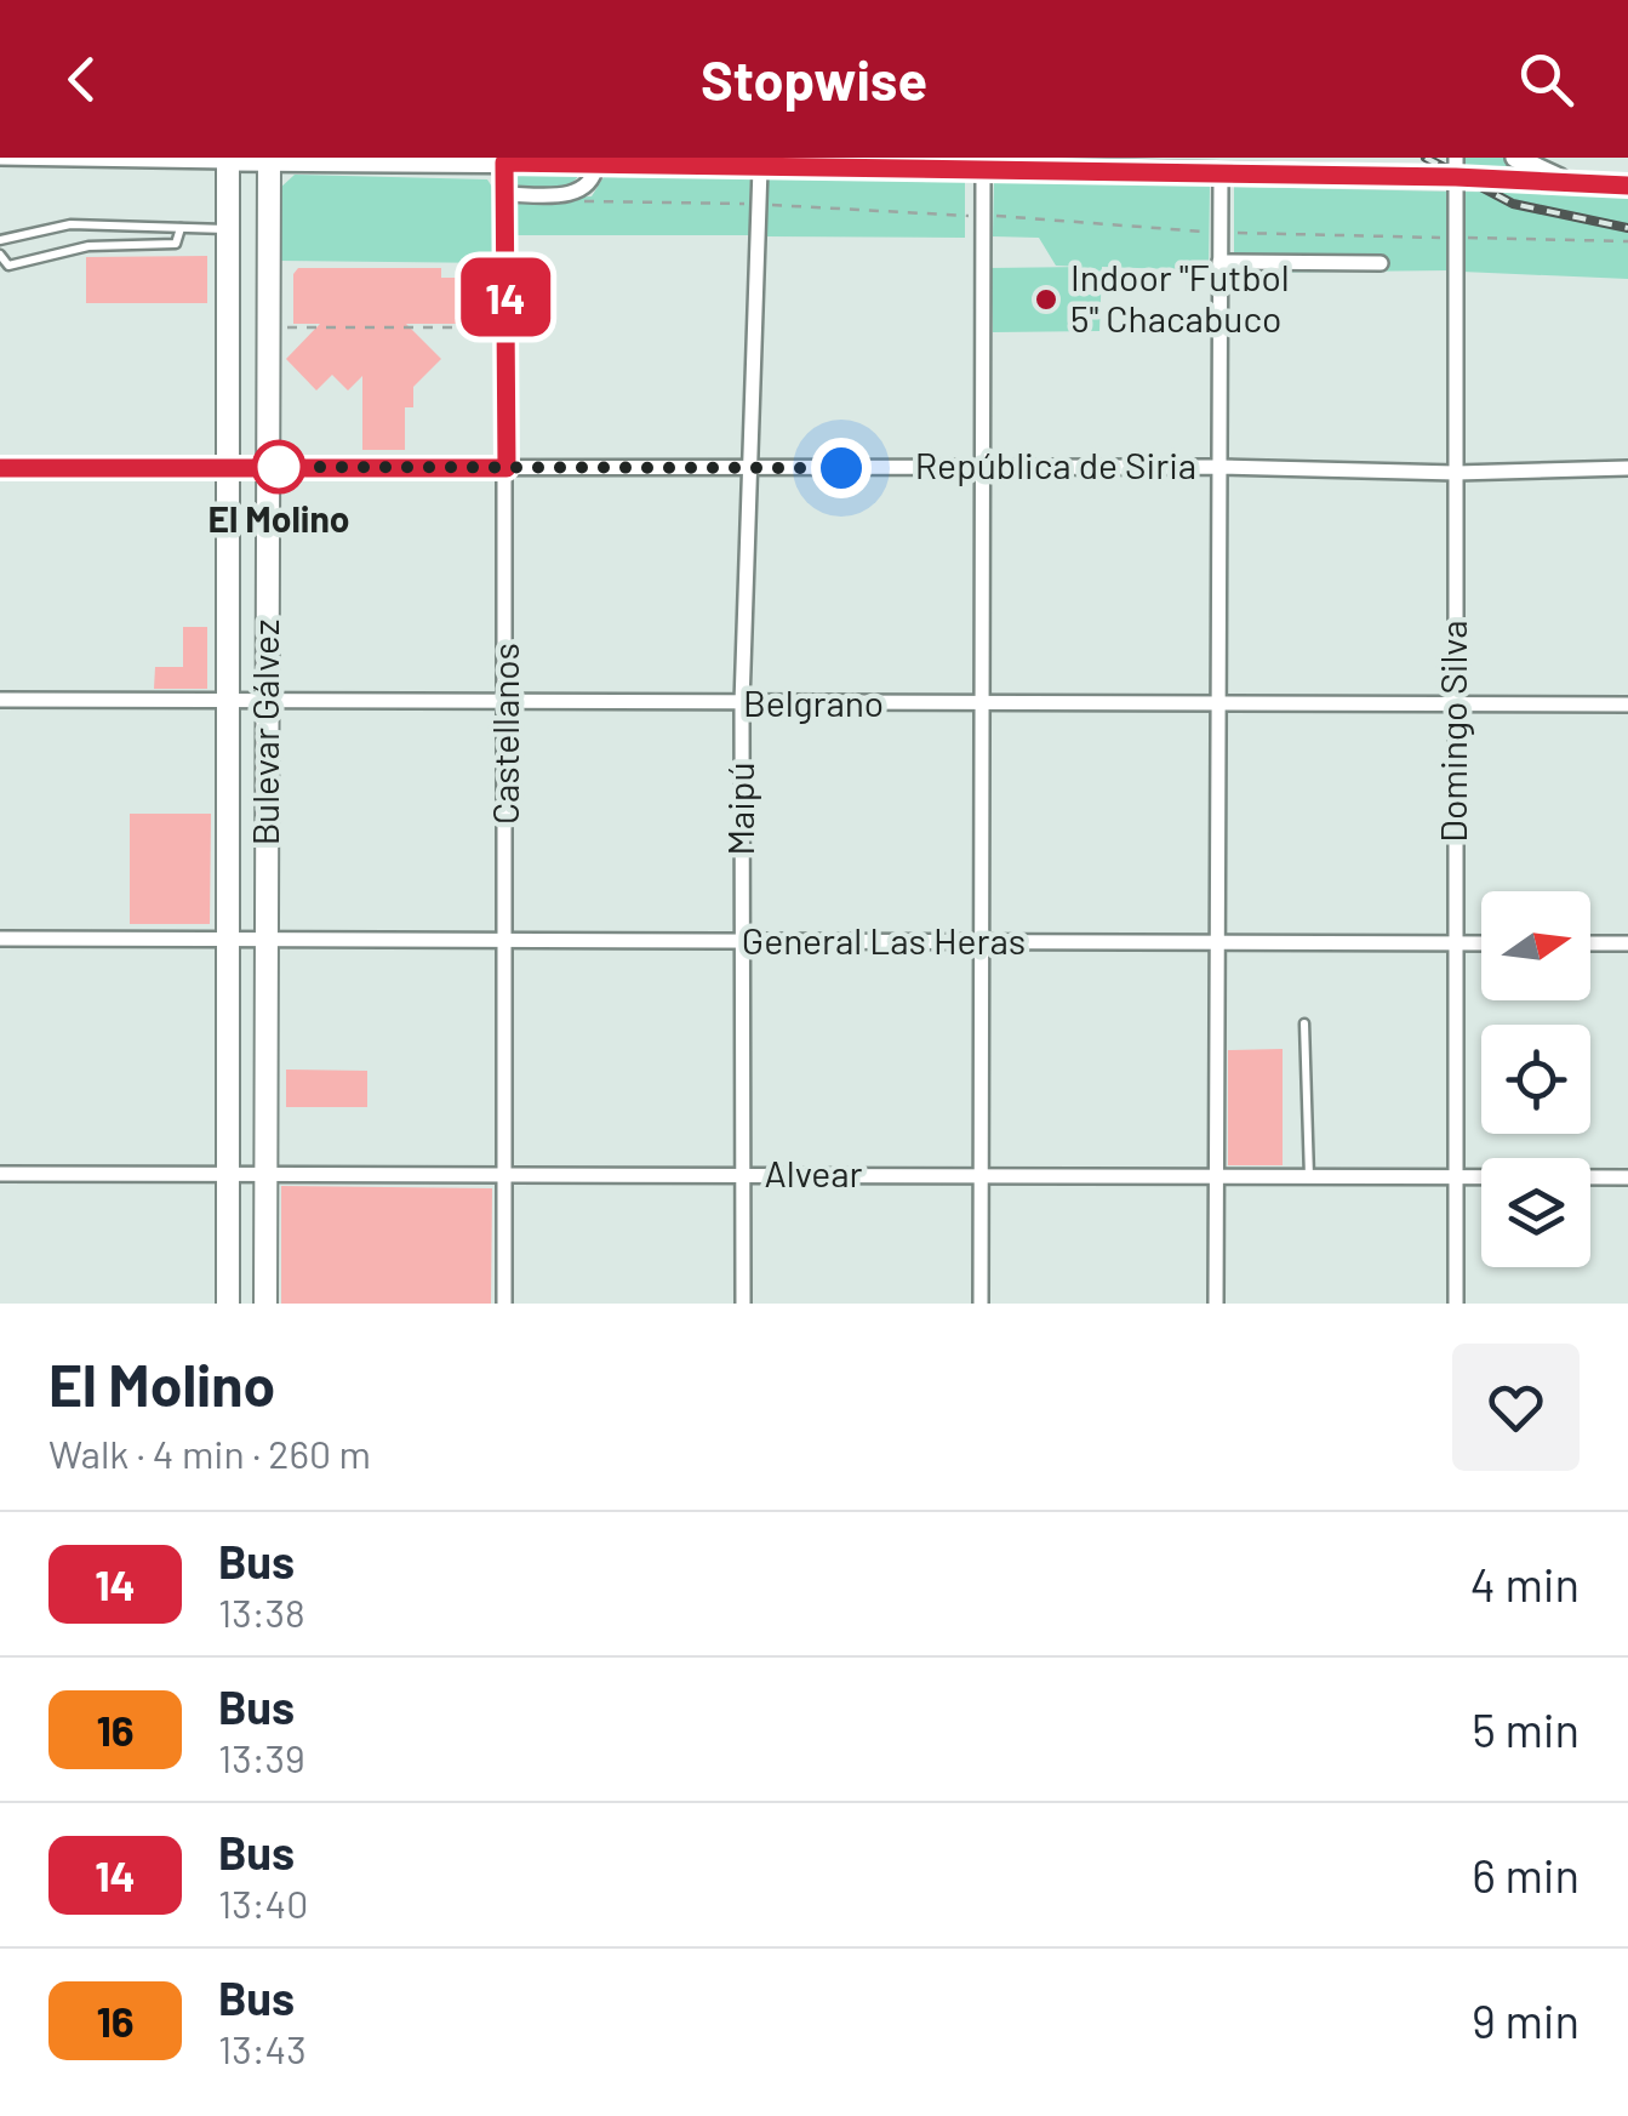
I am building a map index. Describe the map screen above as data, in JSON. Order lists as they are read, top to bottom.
{
  "streets": {
    "main road": ["Bulevar Gálvez"],
    "street": [
      "República de Siria",
      "Belgrano",
      "Domingo Silva",
      "Castellanos",
      "Maipú",
      "General Las Heras",
      "Alvear"
    ]
  },
  "crossings": [
    ["República de Siria", "Domingo Silva"],
    ["República de Siria", "Bulevar Gálvez"],
    ["República de Siria", "Castellanos"],
    ["República de Siria", "Maipú"],
    ["Belgrano", "Domingo Silva"],
    ["Belgrano", "Bulevar Gálvez"],
    ["Belgrano", "Castellanos"],
    ["Belgrano", "Maipú"],
    ["Domingo Silva", "General Las Heras"],
    ["Domingo Silva", "Alvear"],
    ["Bulevar Gálvez", "General Las Heras"],
    ["Bulevar Gálvez", "Alvear"],
    ["Castellanos", "General Las Heras"],
    ["Castellanos", "Alvear"],
    ["Maipú", "General Las Heras"],
    ["Maipú", "Alvear"]
  ],
  "places": ["Indoor \"Futbol 5\" Chacabuco", "El Molino"],
  "lines": ["bus line 14"],
  "north": "right",
  "page": {
    "header": "Stopwise",
    "on_map": "14",
    "heading": ["El Molino", "Walk · 4 min · 260 m"],
    "list": [
      {
        "mark": "14",
        "name": "Bus",
        "note": "13:38",
        "value": "4 min"
      },
      {
        "mark": "16",
        "name": "Bus",
        "note": "13:39",
        "value": "5 min"
      },
      {
        "mark": "14",
        "name": "Bus",
        "note": "13:40",
        "value": "6 min"
      },
      {
        "mark": "16",
        "name": "Bus",
        "note": "13:43",
        "value": "9 min"
      }
    ]
  }
}
